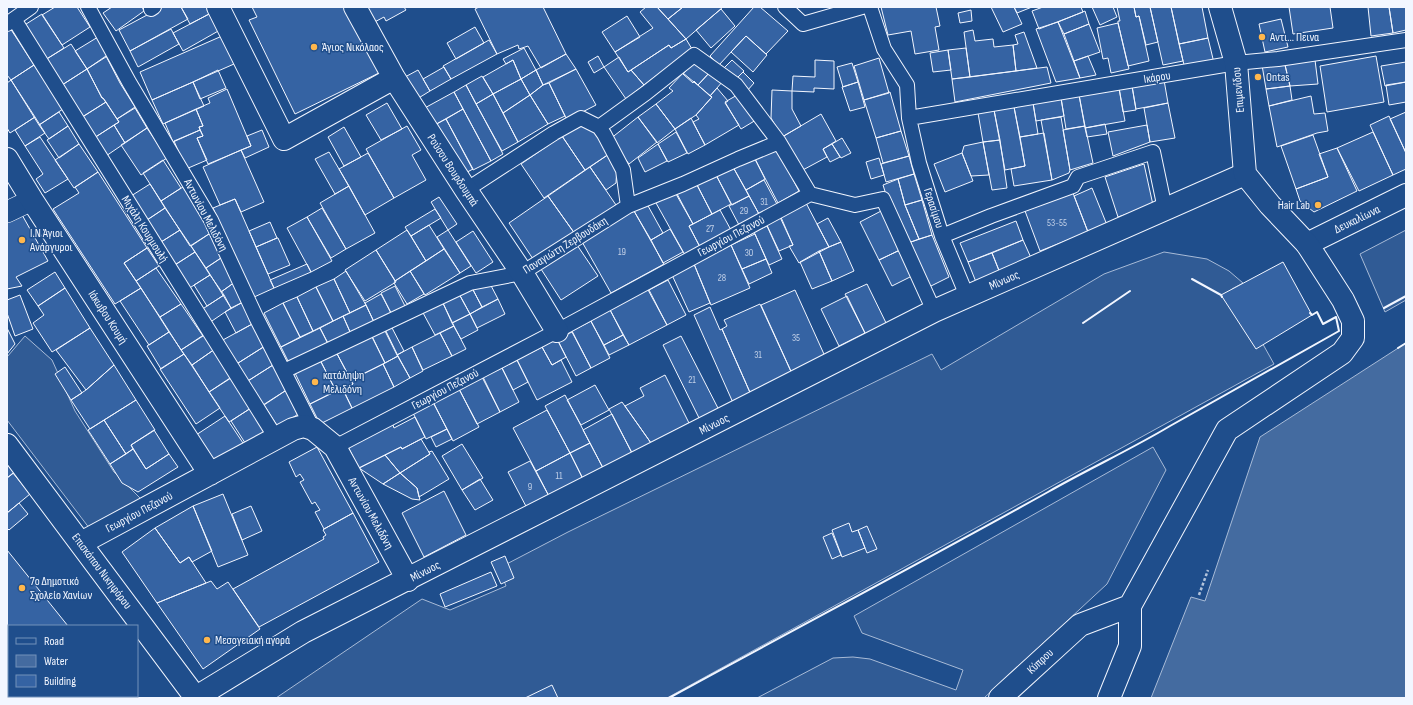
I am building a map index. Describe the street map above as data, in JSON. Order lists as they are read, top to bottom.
{
  "streets": {
    "street": [
      "Επιμενίδου",
      "Ρούσου Βουρδουμπά",
      "Αντωνίου Μελιδόνη",
      "Δευκαλίωνα",
      "Γεωργίου Πεζανού",
      "Μίνωος",
      "Ιάκωβου Κουμή",
      "Επισκόπου Νικηφόρου",
      "Κύπρου"
    ],
    "lane": [
      "Ικάρου",
      "Γερασίμου",
      "Μιχάλη Κουρμουλή",
      "Παναγιώτη Ζερβουδάκη"
    ]
  },
  "crossings": [
    ["Ικάρου", "Επιμενίδου"],
    ["Ικάρου", "Γερασίμου"],
    ["Επιμενίδου", "Μίνωος"],
    ["Ρούσου Βουρδουμπά", "Γεωργίου Πεζανού"],
    ["Ρούσου Βουρδουμπά", "Παναγιώτη Ζερβουδάκη"],
    ["Γερασίμου", "Μίνωος"],
    ["Αντωνίου Μελιδόνη", "Γεωργίου Πεζανού"],
    ["Αντωνίου Μελιδόνη", "Παναγιώτη Ζερβουδάκη"],
    ["Αντωνίου Μελιδόνη", "Μίνωος"],
    ["Μιχάλη Κουρμουλή", "Γεωργίου Πεζανού"],
    ["Γεωργίου Πεζανού", "Ιάκωβου Κουμή"],
    ["Γεωργίου Πεζανού", "Επισκόπου Νικηφόρου"],
    ["Μίνωος", "Επισκόπου Νικηφόρου"]
  ],
  "places": [
    "Αντι... Πεινα",
    "Άγιος Νικόλαος",
    "Ontas",
    "Hair Lab",
    "Ι.Ν Άγιοι Ανάργυροι",
    "κατάληψη Μελιδόνη",
    "7ο Δημοτικό Σχολείο Χανίων",
    "Μεσογειακή αγορά"
  ],
  "house_numbers": [
    "31",
    "29",
    "53-55",
    "27",
    "19",
    "30",
    "28",
    "35",
    "31",
    "21",
    "11",
    "9"
  ],
  "legend": ["Road", "Water", "Building"]
}
